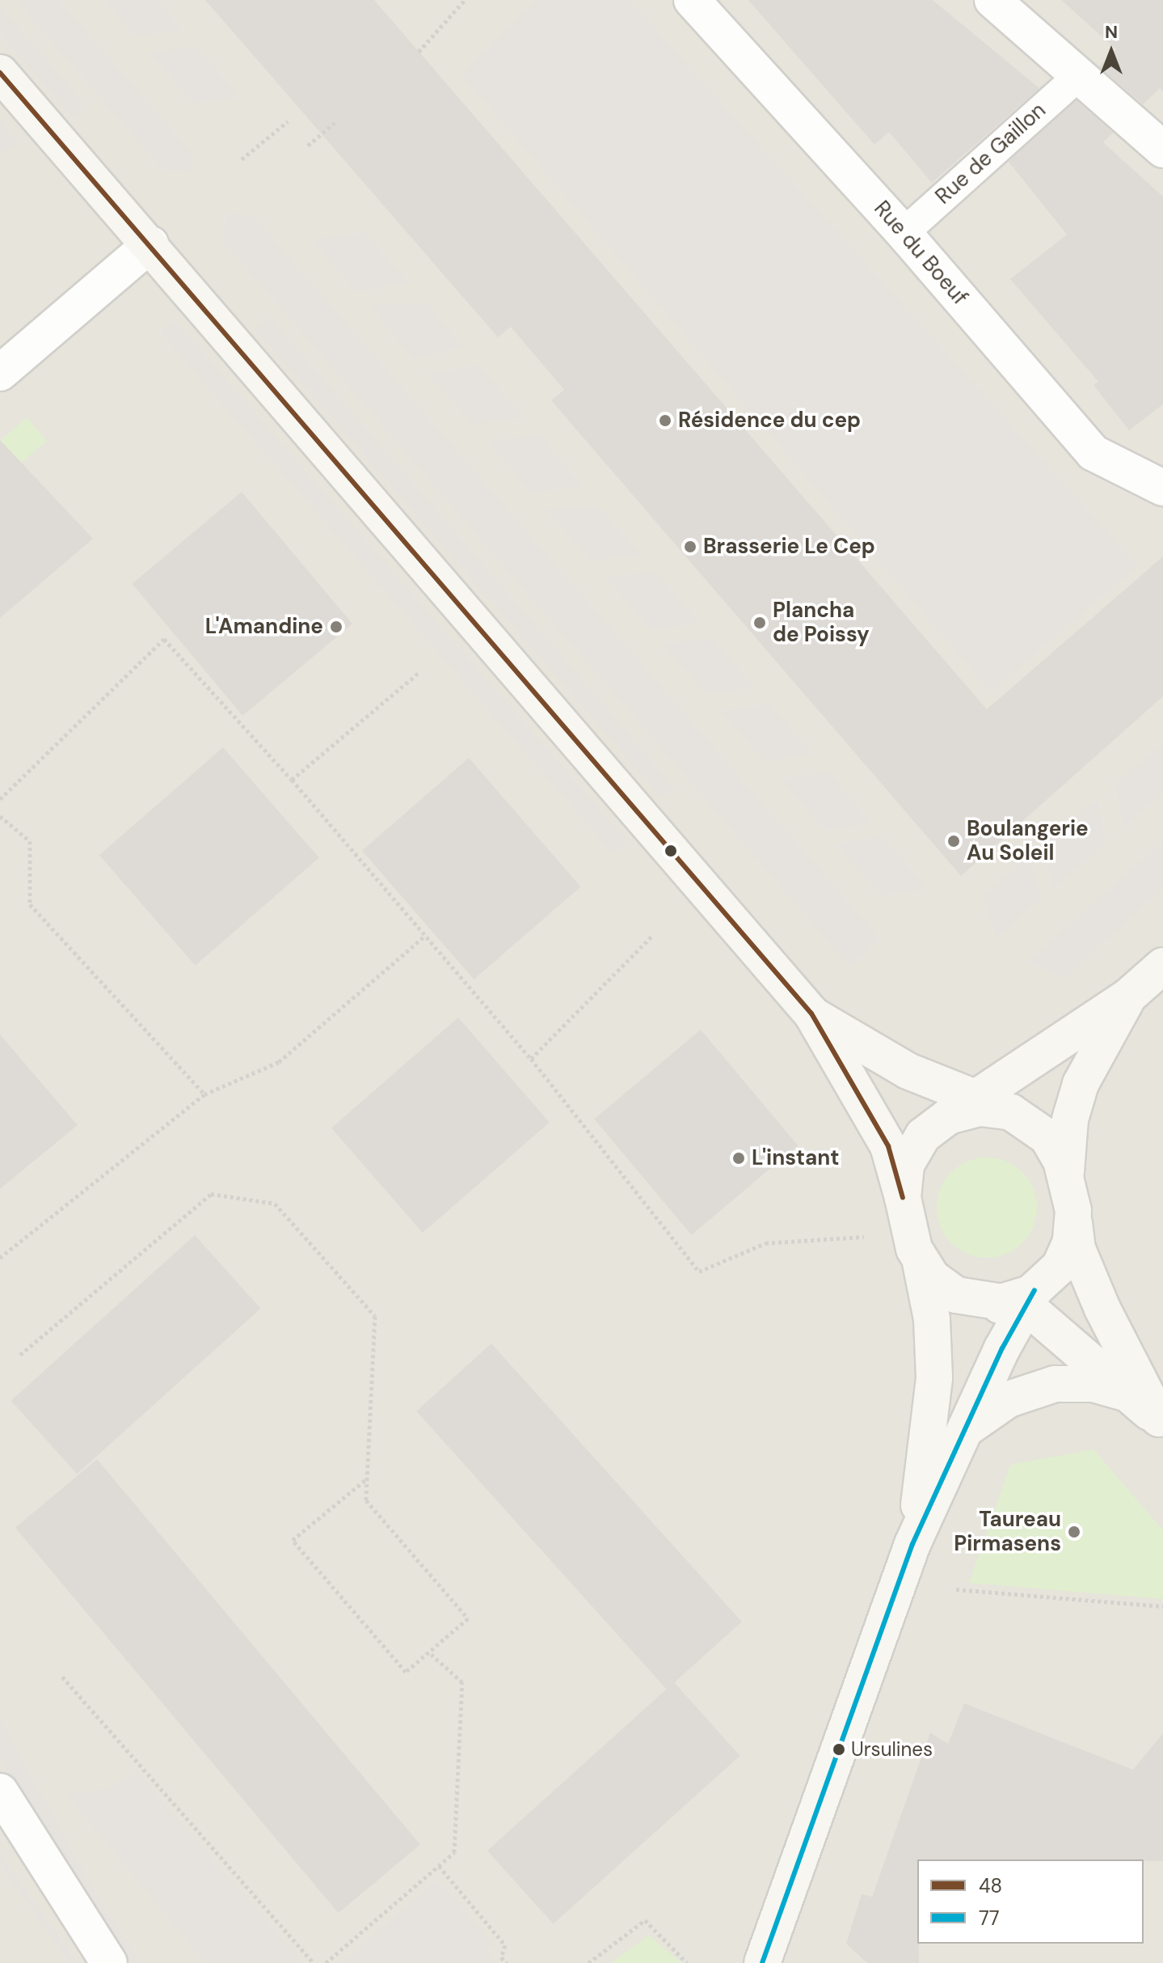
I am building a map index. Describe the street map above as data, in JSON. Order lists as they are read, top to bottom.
{
  "streets": {
    "street": ["Rue du Boeuf"],
    "lane": ["Rue de Gaillon"]
  },
  "crossings": [
    ["Rue de Gaillon", "Rue du Boeuf"]
  ],
  "places": [
    "Résidence du cep",
    "Brasserie Le Cep",
    "Plancha de Poissy",
    "L'Amandine",
    "Boulangerie Au Soleil",
    "L'instant",
    "Taureau Pirmasens",
    "Ursulines"
  ],
  "lines": ["transit line 48", "transit line 77"],
  "legend": ["48", "77"],
  "north": "top"
}
